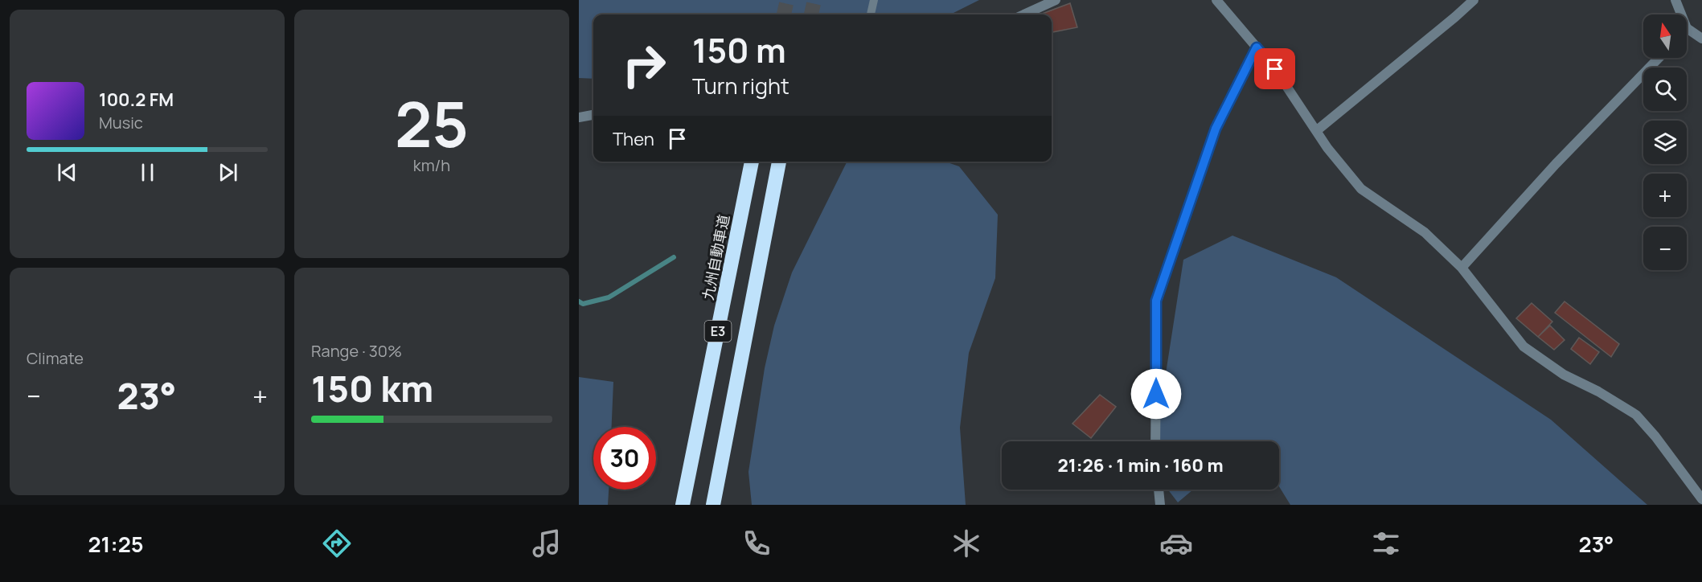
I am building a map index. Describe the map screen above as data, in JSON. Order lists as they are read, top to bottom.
{
  "streets": {
    "highway": ["九州自動車道", "E3"]
  },
  "north": "top",
  "page": {
    "tile": [
      ["25", "km/h"],
      "Climate",
      ["Range · 30%", "150 km"]
    ],
    "map_buttons": ["+", "−"],
    "turn": ["150 m", "Turn right"],
    "song": ["100.2 FM", "Music"],
    "then": "Then",
    "heat": ["−", "23°", "+"],
    "limit": "30",
    "trip": "21:26 · 1 min · 160 m",
    "tabs": ["21:25", "23°"]
  }
}
